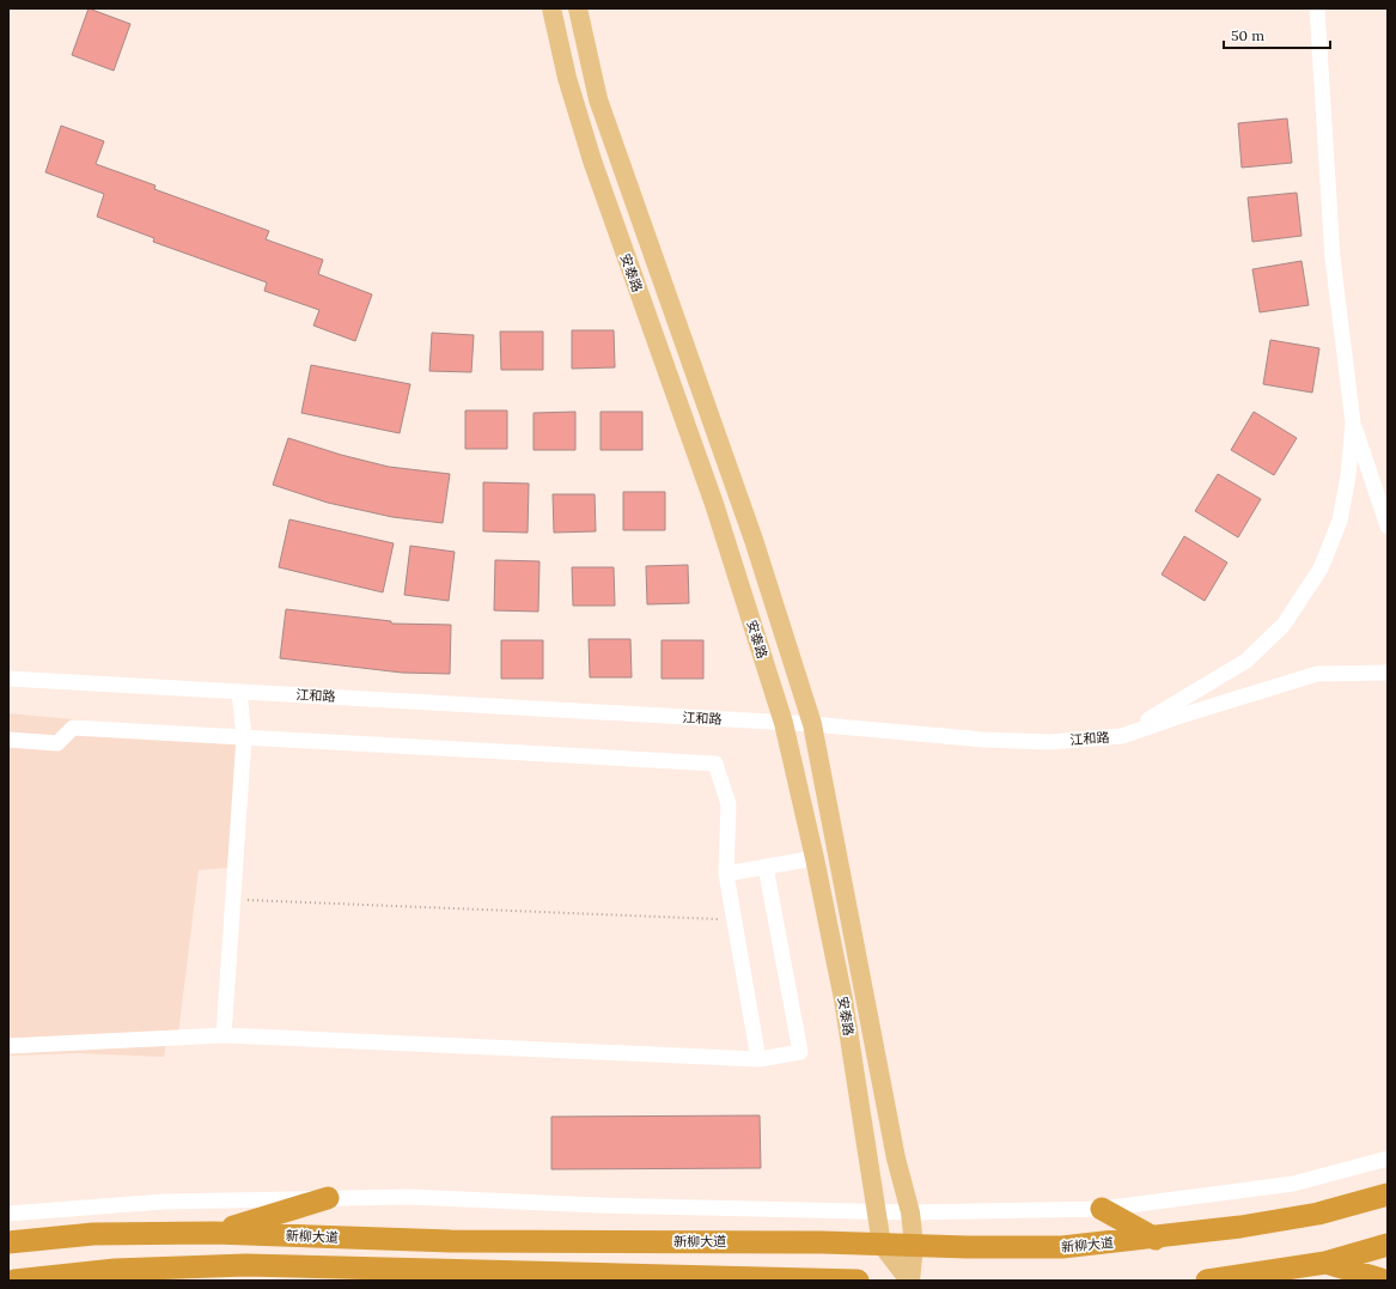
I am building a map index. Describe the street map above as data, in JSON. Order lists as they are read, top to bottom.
{
  "streets": {
    "highway": ["新柳大道"],
    "main road": ["安泰路"],
    "street": ["江和路"]
  },
  "crossings": [
    ["安泰路", "江和路"],
    ["安泰路", "新柳大道"]
  ],
  "scale_bar": "50 m"
}
